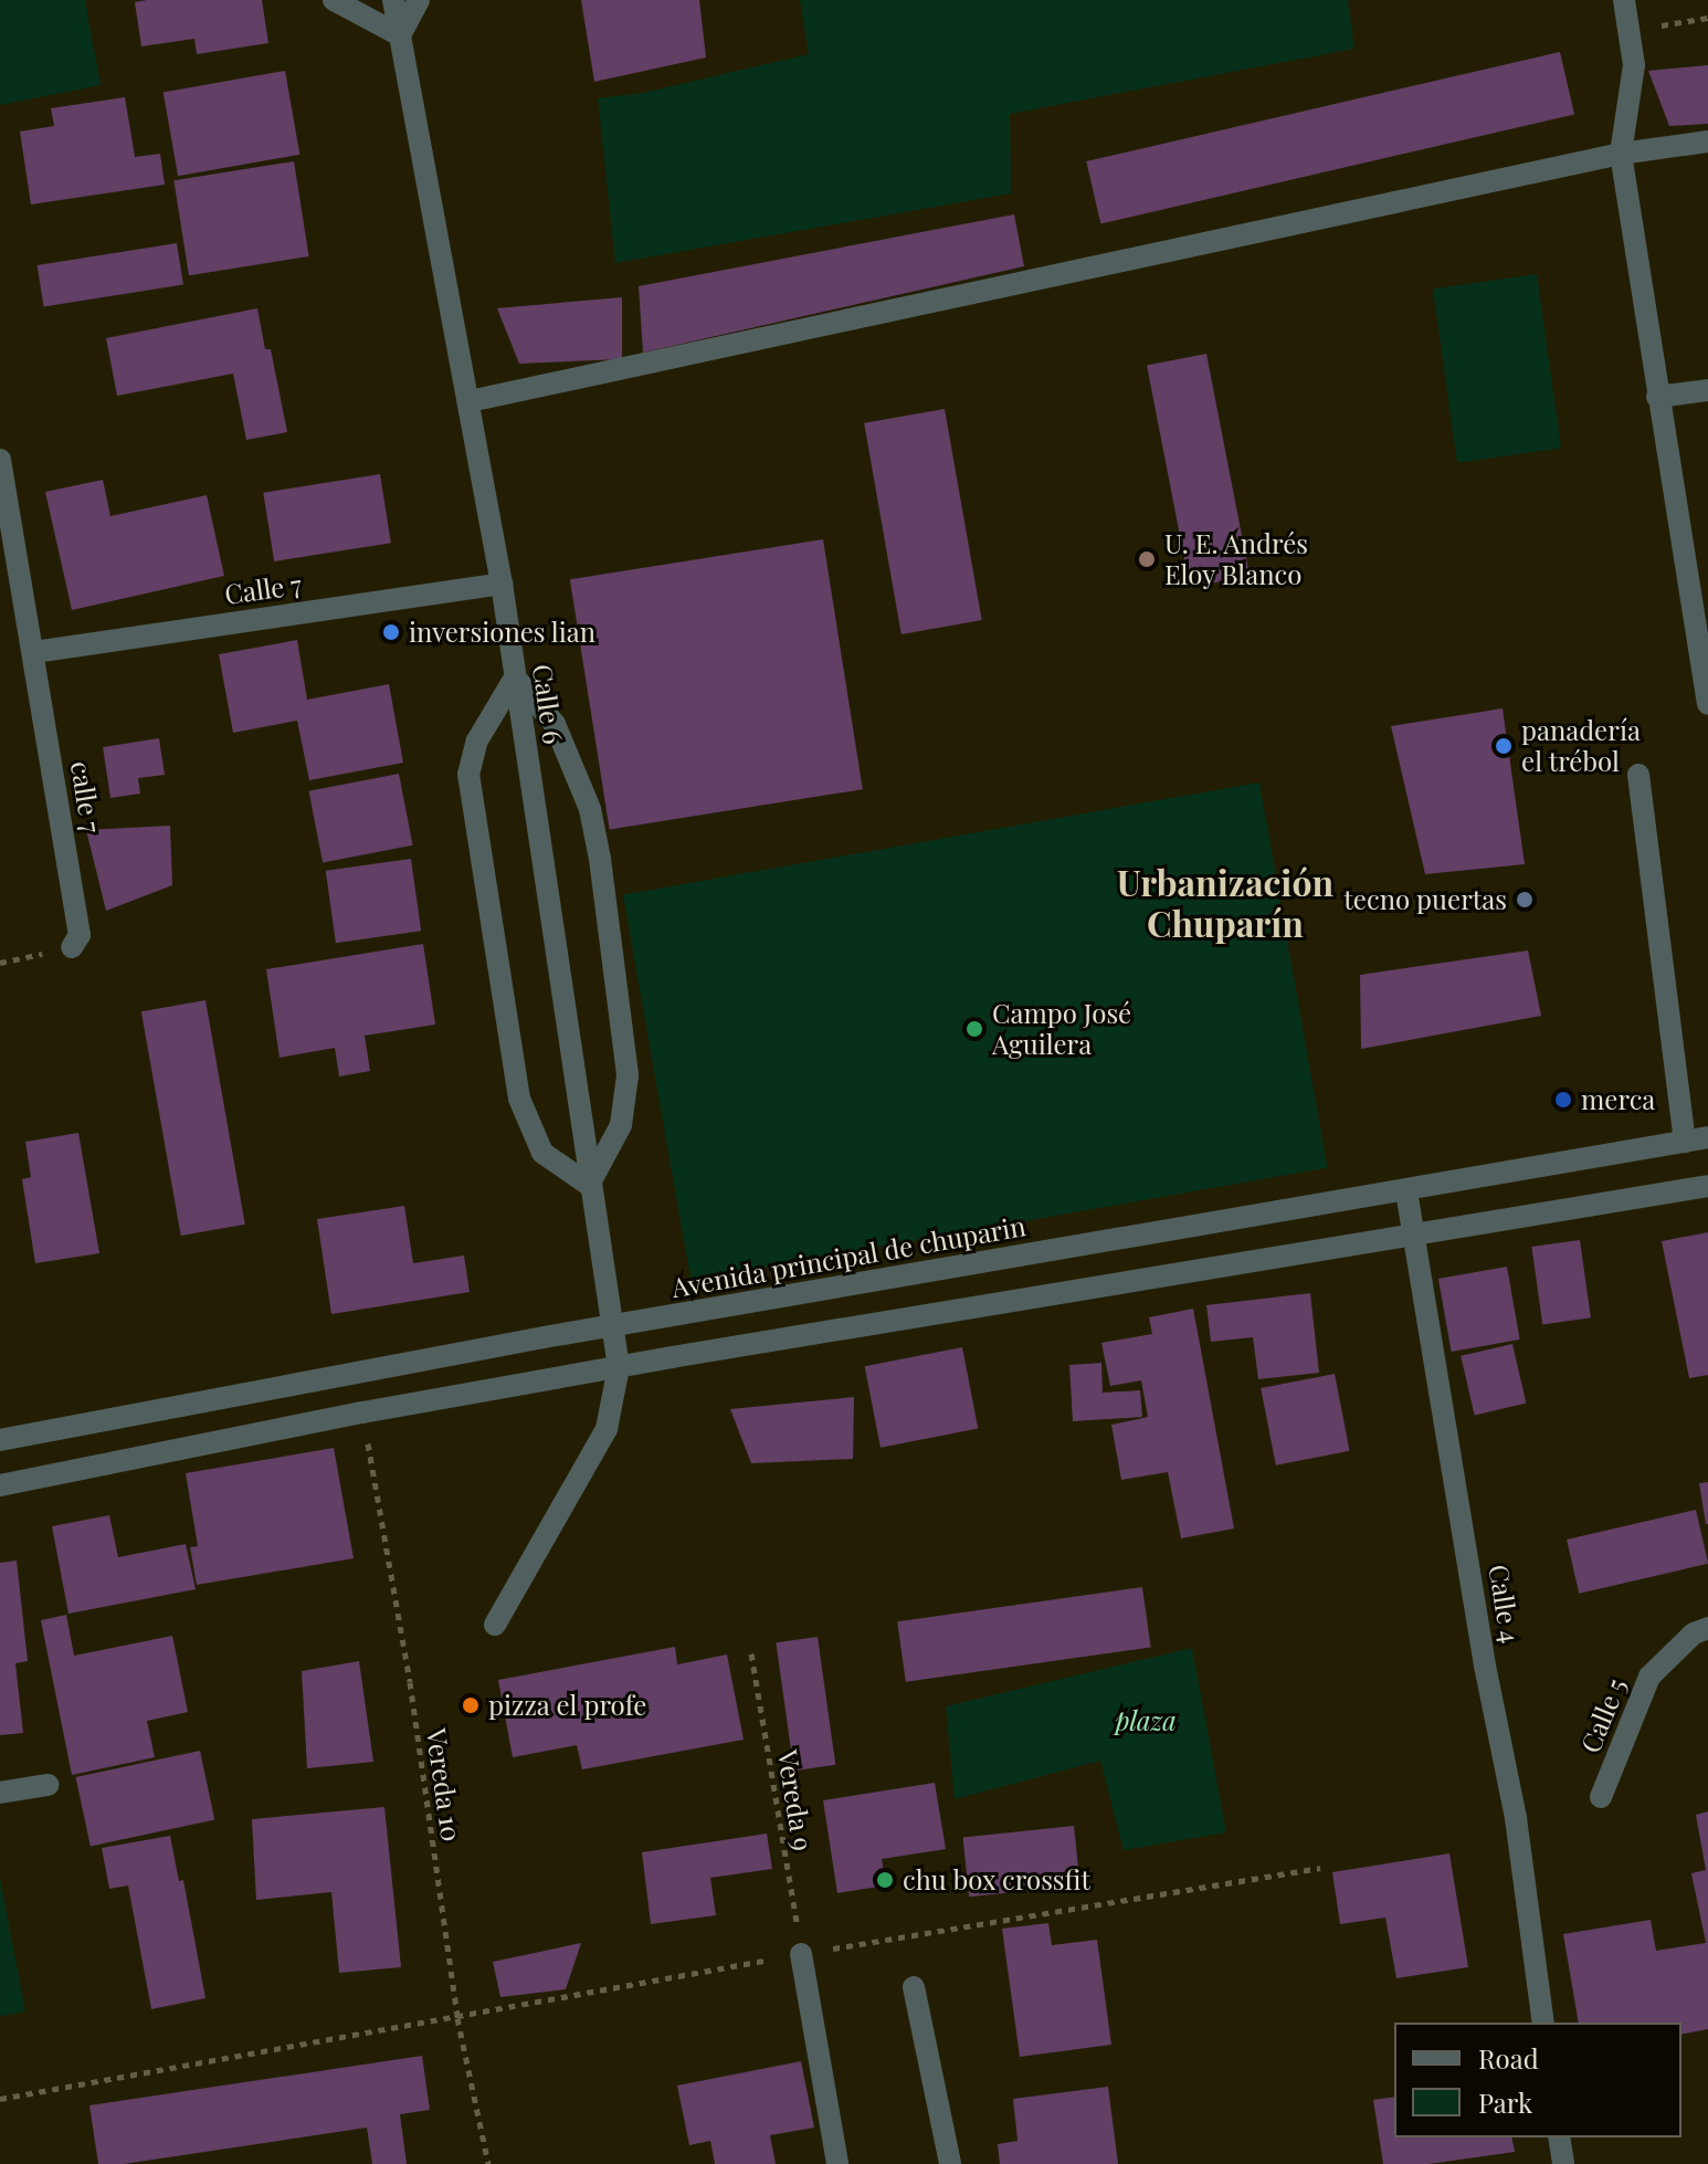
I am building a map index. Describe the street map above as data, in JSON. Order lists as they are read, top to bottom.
{
  "streets": {
    "street": [
      "Calle 7",
      "Calle 6",
      "calle 7",
      "Avenida principal de chuparin",
      "Calle 4",
      "Calle 5"
    ],
    "path": ["Vereda 10", "Vereda 9"]
  },
  "crossings": [
    ["Calle 7", "Calle 6"],
    ["Calle 7", "calle 7"],
    ["Calle 6", "Avenida principal de chuparin"],
    ["Avenida principal de chuparin", "Calle 4"]
  ],
  "districts": ["Urbanización Chuparín"],
  "parks": ["plaza"],
  "places": [
    "U. E. Andrés Eloy Blanco",
    "inversiones lian",
    "panadería el trébol",
    "tecno puertas",
    "Campo José Aguilera",
    "merca",
    "pizza el profe",
    "chu box crossfit"
  ],
  "legend": ["Road", "Park"]
}
